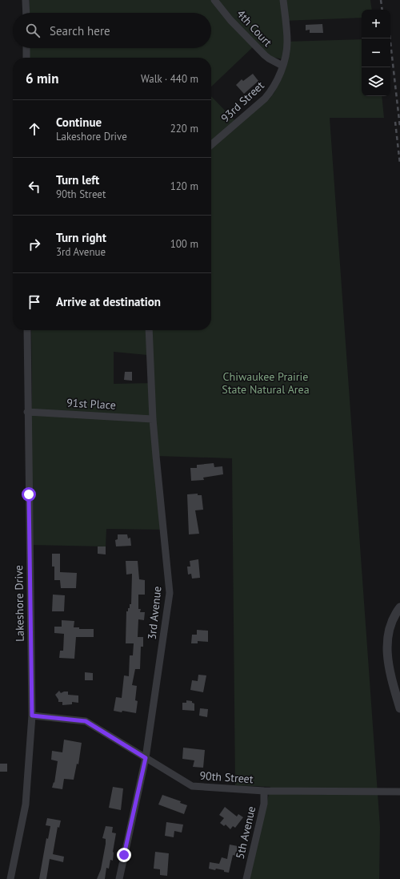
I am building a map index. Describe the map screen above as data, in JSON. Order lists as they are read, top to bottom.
{
  "streets": {
    "street": [
      "4th Court",
      "93rd Street",
      "91st Place",
      "Lakeshore Drive",
      "3rd Avenue",
      "90th Street",
      "5th Avenue"
    ]
  },
  "crossings": [
    ["4th Court", "93rd Street"],
    ["91st Place", "Lakeshore Drive"],
    ["91st Place", "3rd Avenue"],
    ["Lakeshore Drive", "90th Street"],
    ["3rd Avenue", "90th Street"],
    ["90th Street", "5th Avenue"]
  ],
  "parks": ["Chiwaukee Prairie State Natural Area"],
  "page": {
    "map_buttons": ["+", "−"],
    "search": "Search here",
    "heading": ["6 min", "Walk · 440 m"],
    "list": [
      ["Continue", "Lakeshore Drive", "220 m"],
      ["Turn left", "90th Street", "120 m"],
      ["Turn right", "3rd Avenue", "100 m"],
      "Arrive at destination"
    ]
  }
}
